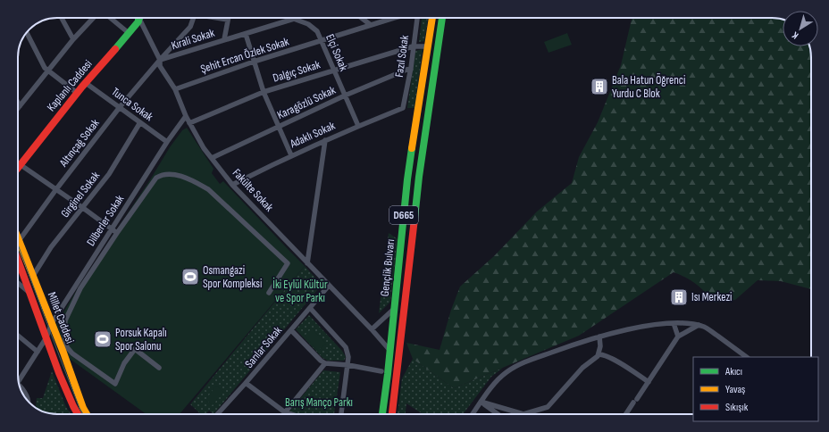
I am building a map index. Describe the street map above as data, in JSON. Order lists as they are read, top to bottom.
{
  "streets": {
    "main road": [
      "Kaplanlı Caddesi",
      "D665",
      "Gençlik Bulvarı",
      "Millet Caddesi"
    ],
    "street": [
      "Kırali Sokak",
      "Elçi Sokak",
      "Şehit Ercan Özlek Sokak",
      "Fazıl Sokak",
      "Dalgıç Sokak",
      "Karagözlü Sokak",
      "Tunca Sokak",
      "Adaklı Sokak",
      "Altınçağ Sokak",
      "Fakülte Sokak",
      "Girginel Sokak",
      "Dilberler Sokak",
      "Sarılar Sokak"
    ]
  },
  "crossings": [
    ["Kırali Sokak", "Elçi Sokak"],
    ["Kırali Sokak", "Şehit Ercan Özlek Sokak"],
    ["Kırali Sokak", "Altınçağ Sokak"],
    ["Kırali Sokak", "Fakülte Sokak"],
    ["Elçi Sokak", "Şehit Ercan Özlek Sokak"],
    ["Elçi Sokak", "Dalgıç Sokak"],
    ["Elçi Sokak", "Karagözlü Sokak"],
    ["Elçi Sokak", "Adaklı Sokak"],
    ["Şehit Ercan Özlek Sokak", "Fakülte Sokak"],
    ["Fazıl Sokak", "Dalgıç Sokak"],
    ["Fazıl Sokak", "Karagözlü Sokak"],
    ["Fazıl Sokak", "Adaklı Sokak"],
    ["Dalgıç Sokak", "Fakülte Sokak"],
    ["Dalgıç Sokak", "Gençlik Bulvarı"],
    ["Kaplanlı Caddesi", "Tunca Sokak"],
    ["Kaplanlı Caddesi", "Fakülte Sokak"],
    ["Karagözlü Sokak", "Fakülte Sokak"],
    ["Tunca Sokak", "Altınçağ Sokak"],
    ["Tunca Sokak", "Girginel Sokak"],
    ["Tunca Sokak", "Dilberler Sokak"],
    ["Adaklı Sokak", "Fakülte Sokak"],
    ["Altınçağ Sokak", "Fakülte Sokak"],
    ["Fakülte Sokak", "Dilberler Sokak"],
    ["Fakülte Sokak", "Gençlik Bulvarı"],
    ["Fakülte Sokak", "Sarılar Sokak"],
    ["Girginel Sokak", "Millet Caddesi"],
    ["Dilberler Sokak", "Millet Caddesi"]
  ],
  "parks": ["İki Eylül Kültür ve Spor Parkı", "Barış Manço Parkı"],
  "places": {
    "building": ["Bala Hatun Öğrenci Yurdu C Blok", "Isı Merkezi"],
    "sports": ["Osmangazi Spor Kompleksi", "Porsuk Kapalı Spor Salonu"]
  },
  "legend": ["Akıcı", "Yavaş", "Sıkışık"],
  "north": "bottom left"
}
